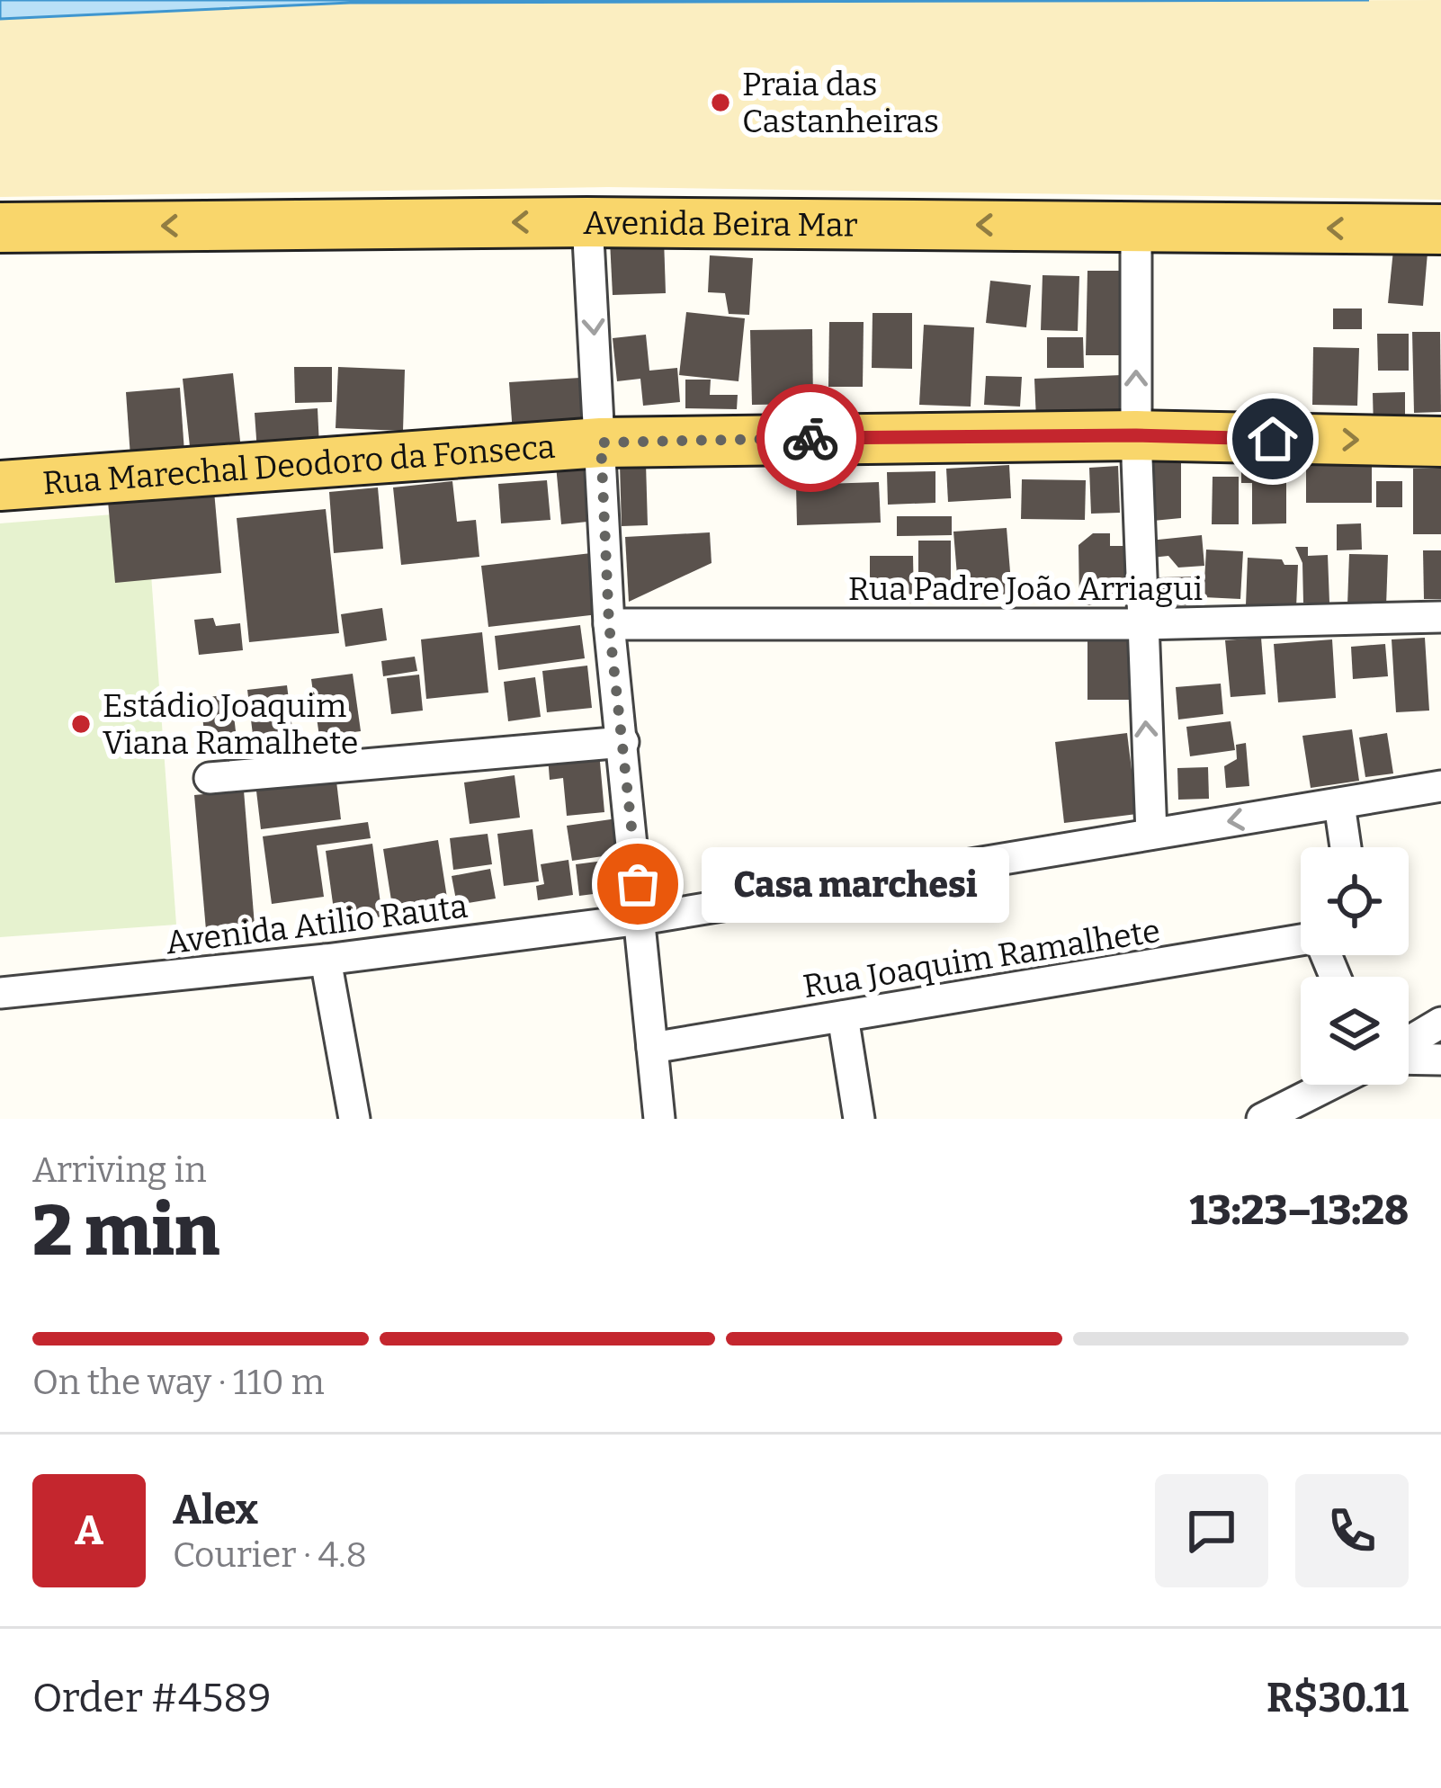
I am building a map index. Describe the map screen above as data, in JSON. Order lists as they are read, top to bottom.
{
  "streets": {
    "main road": ["Avenida Beira Mar", "Rua Marechal Deodoro da Fonseca"],
    "street": ["Rua Padre João Arriagui", "Avenida Atilio Rauta", "Rua Joaquim Ramalhete"]
  },
  "one_way": ["Avenida Beira Mar"],
  "places": ["Praia das Castanheiras", "Estádio Joaquim Viana Ramalhete", "Casa marchesi"],
  "page": {
    "bubble": "Casa marchesi",
    "heading": ["2 min", "Arriving in", "13:23–13:28"],
    "panel": [
      "Alex",
      "Courier · 4.8",
      "Order #4589",
      "R$30.11"
    ],
    "bar": "On the way · 110 m",
    "round": "A"
  }
}
